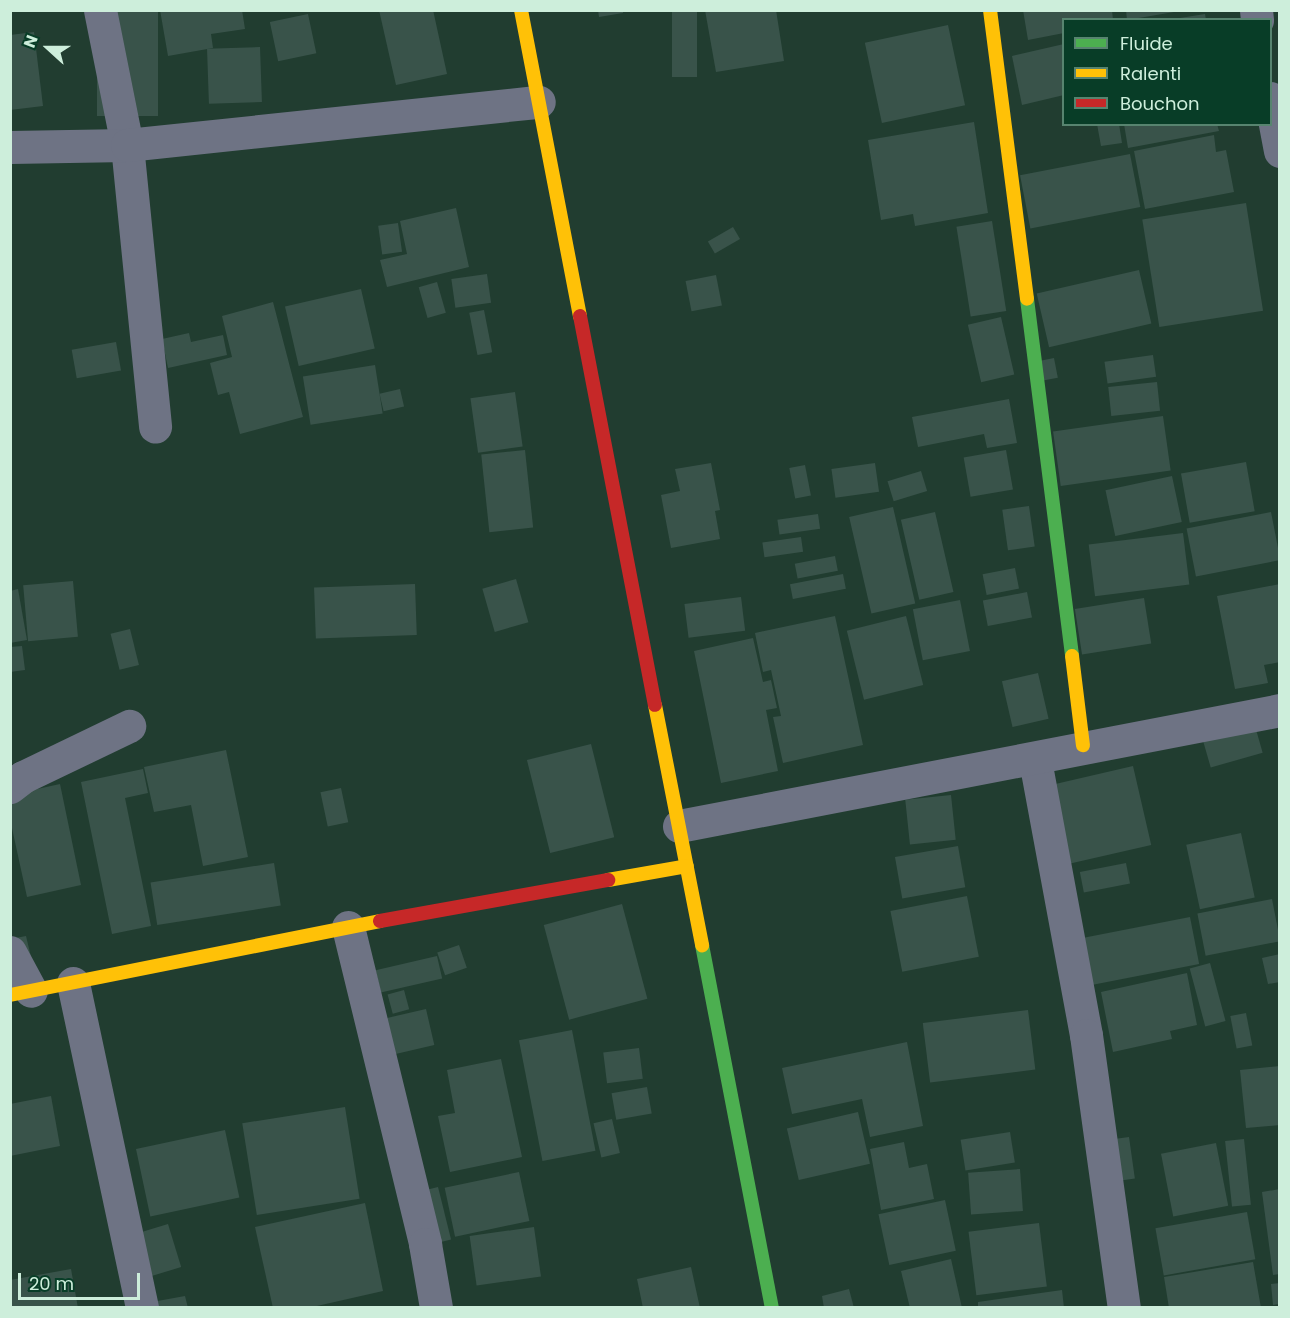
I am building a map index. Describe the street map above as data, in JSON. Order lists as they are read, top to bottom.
{
  "legend": ["Fluide", "Ralenti", "Bouchon"],
  "scale_bar": "20 m",
  "north": "left"
}
